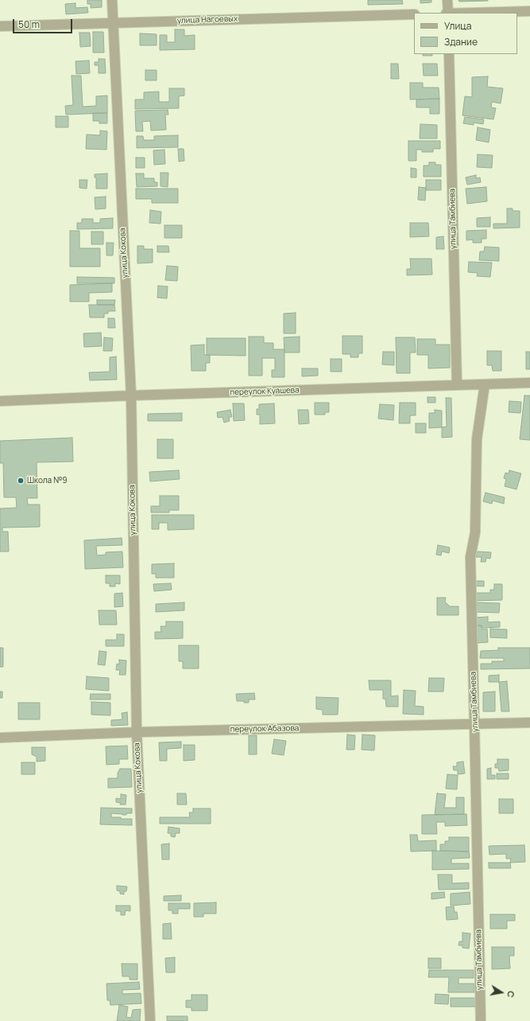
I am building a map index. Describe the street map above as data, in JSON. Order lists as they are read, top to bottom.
{
  "streets": {
    "street": [
      "улица Нагоевых",
      "улица Тамбиева",
      "улица Кокова",
      "переулок Куашева",
      "переулок Абазова"
    ]
  },
  "crossings": [
    ["улица Нагоевых", "улица Кокова"],
    ["улица Тамбиева", "переулок Куашева"],
    ["улица Тамбиева", "переулок Абазова"],
    ["улица Кокова", "переулок Куашева"],
    ["улица Кокова", "переулок Абазова"]
  ],
  "places": ["Школа №9"],
  "legend": ["Улица", "Здание"],
  "scale_bar": "50 m",
  "north": "right"
}
